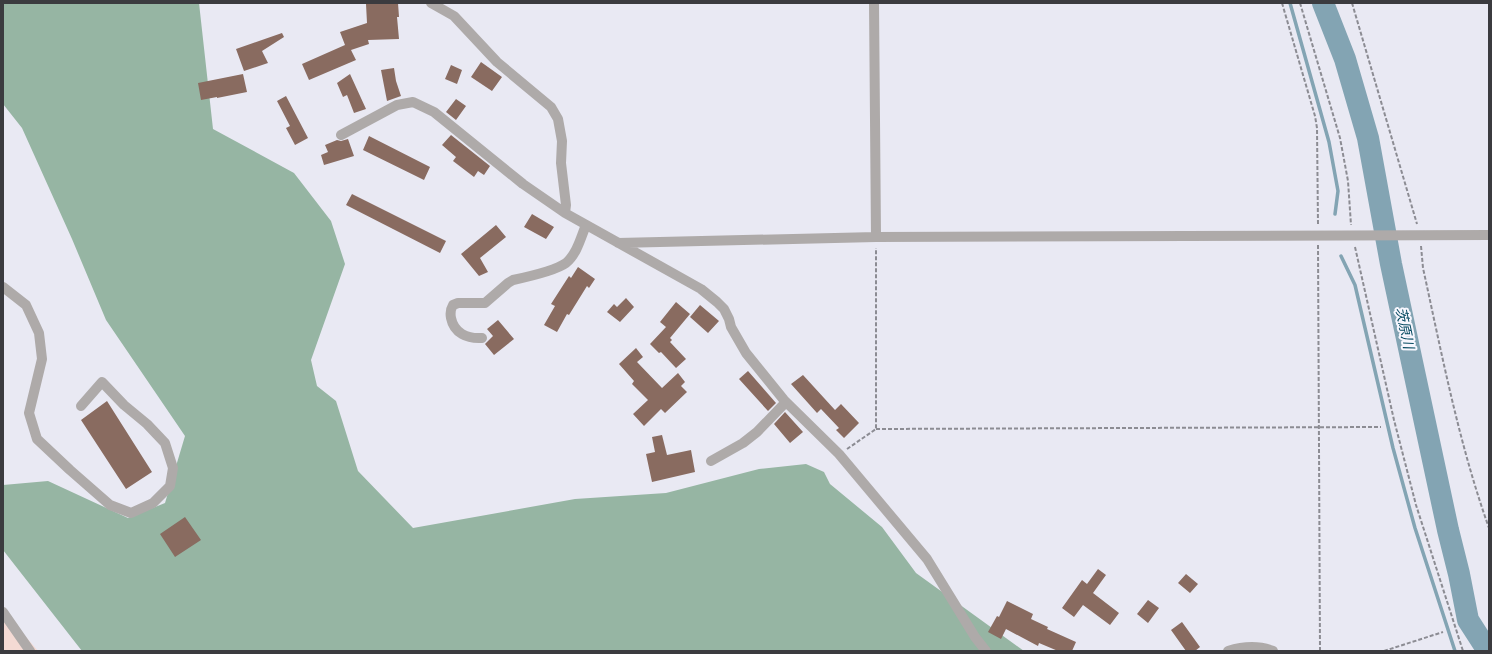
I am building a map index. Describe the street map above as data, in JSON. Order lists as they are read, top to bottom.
{
  "water": ["茨原川"]
}
